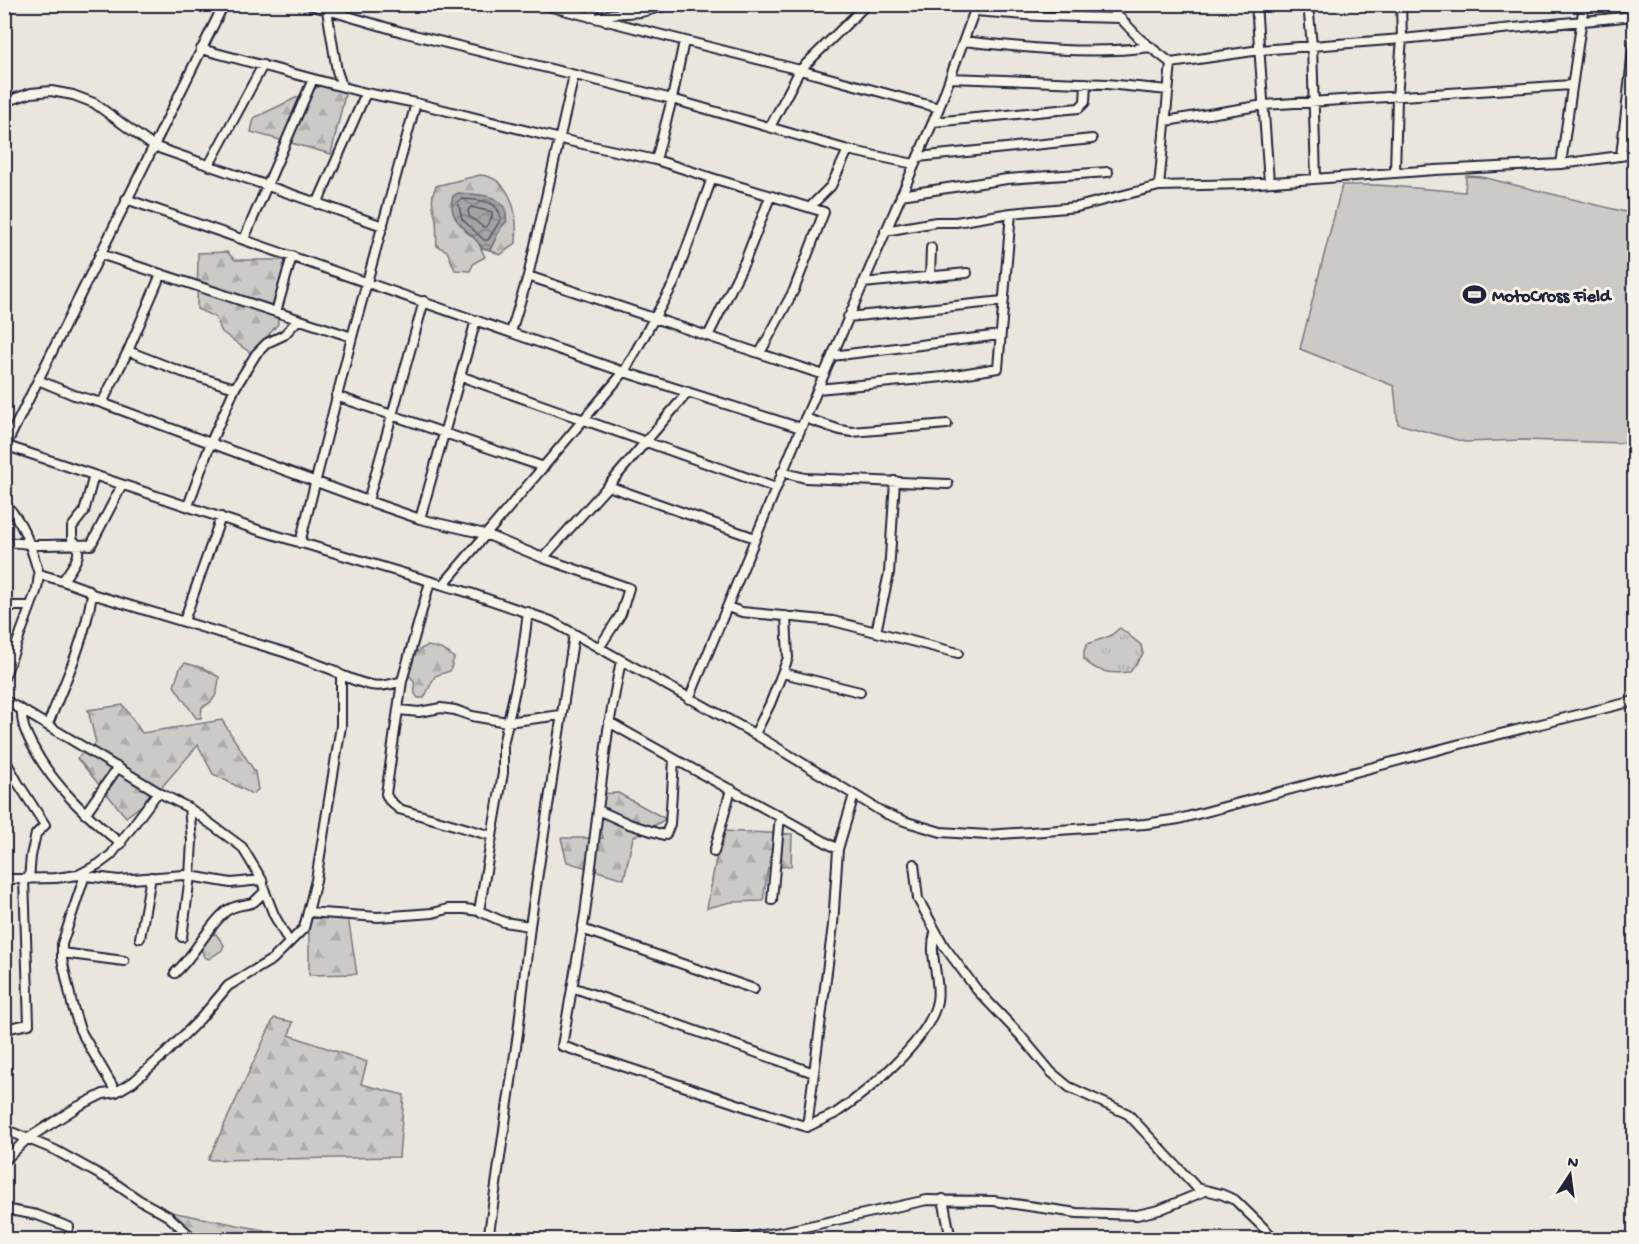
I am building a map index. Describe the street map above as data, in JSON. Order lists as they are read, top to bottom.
{
  "places": {
    "sports": ["MotoCross Field"]
  },
  "north": "top"
}
